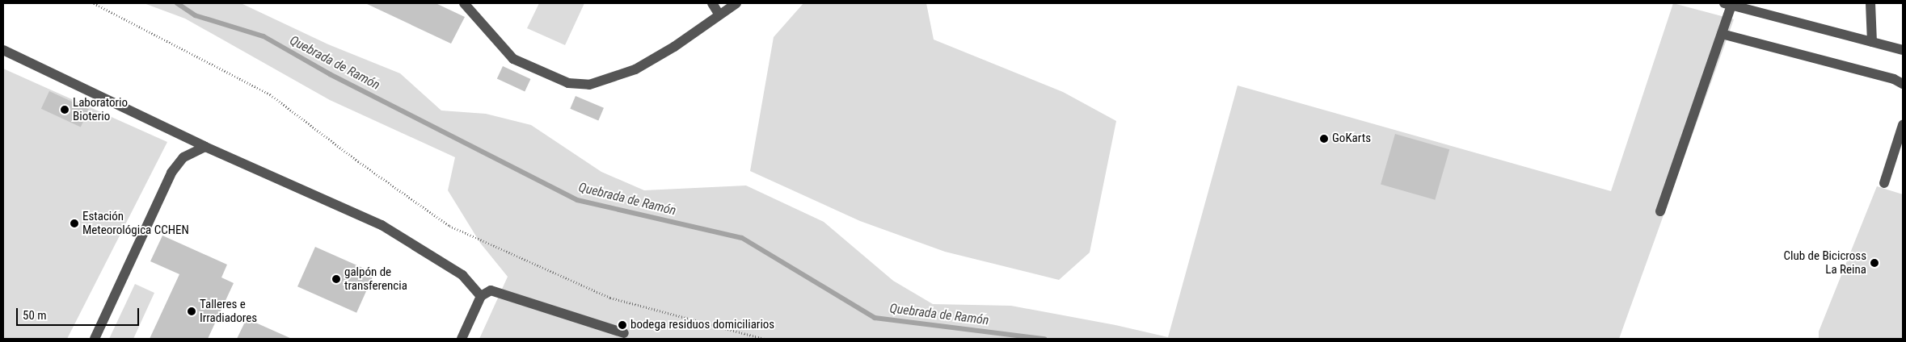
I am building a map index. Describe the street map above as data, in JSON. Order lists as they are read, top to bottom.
{
  "water": ["Quebrada de Ramón"],
  "places": [
    "Laboratorio Bioterio",
    "GoKarts",
    "Estación Meteorológica CCHEN",
    "Club de Bicicross La Reina",
    "galpón de transferencia",
    "Talleres e Irradiadores",
    "bodega residuos domiciliarios"
  ],
  "scale_bar": "50 m"
}
